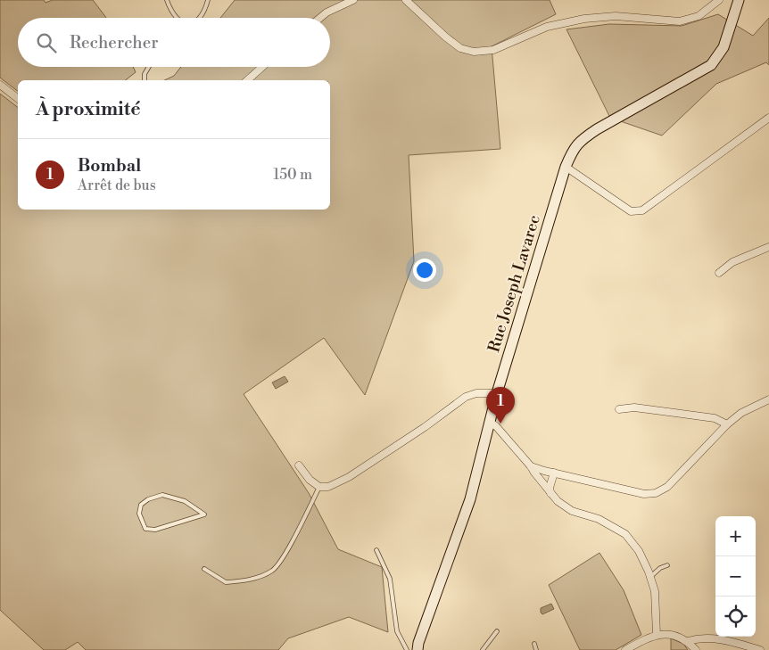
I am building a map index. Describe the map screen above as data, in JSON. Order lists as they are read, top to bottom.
{
  "streets": {
    "street": ["Rue Joseph Lavarec"]
  },
  "page": {
    "search": "Rechercher",
    "heading": "À proximité",
    "list": [
      {
        "mark": "1",
        "name": "Bombal",
        "note": "Arrêt de bus",
        "value": "150 m"
      }
    ],
    "pins": "1",
    "map_buttons": ["+", "−"]
  }
}
